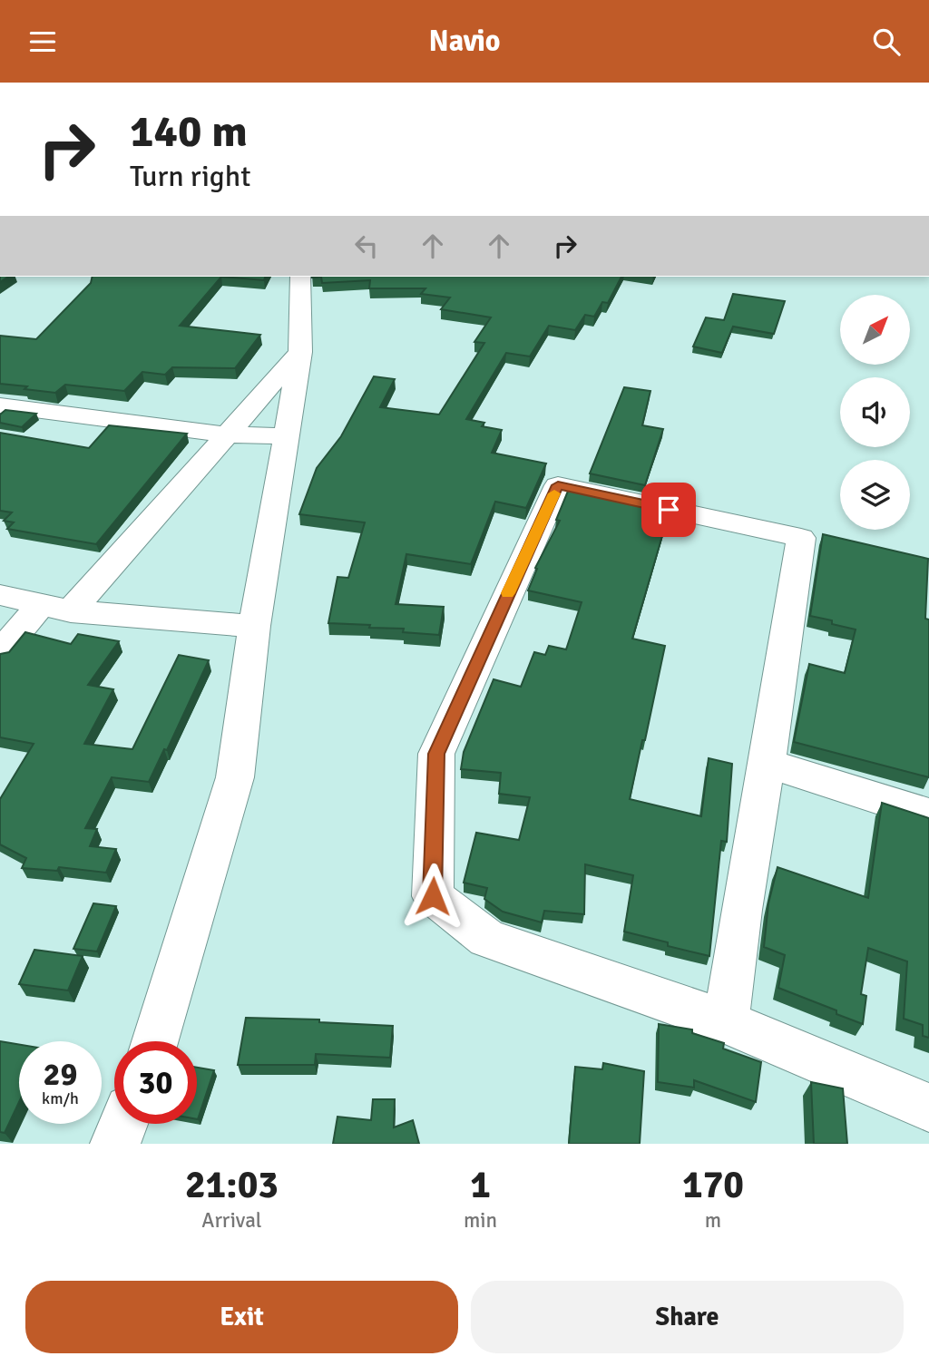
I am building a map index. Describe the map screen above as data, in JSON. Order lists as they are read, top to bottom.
{
  "north": "top right",
  "page": {
    "header": "Navio",
    "turn": ["140 m", "Turn right"],
    "speed": "29 km/h",
    "limit": "30",
    "eta": [
      "21:03",
      "Arrival",
      "1",
      "min",
      "170",
      "m"
    ],
    "buttons": ["Exit", "Share"]
  }
}
